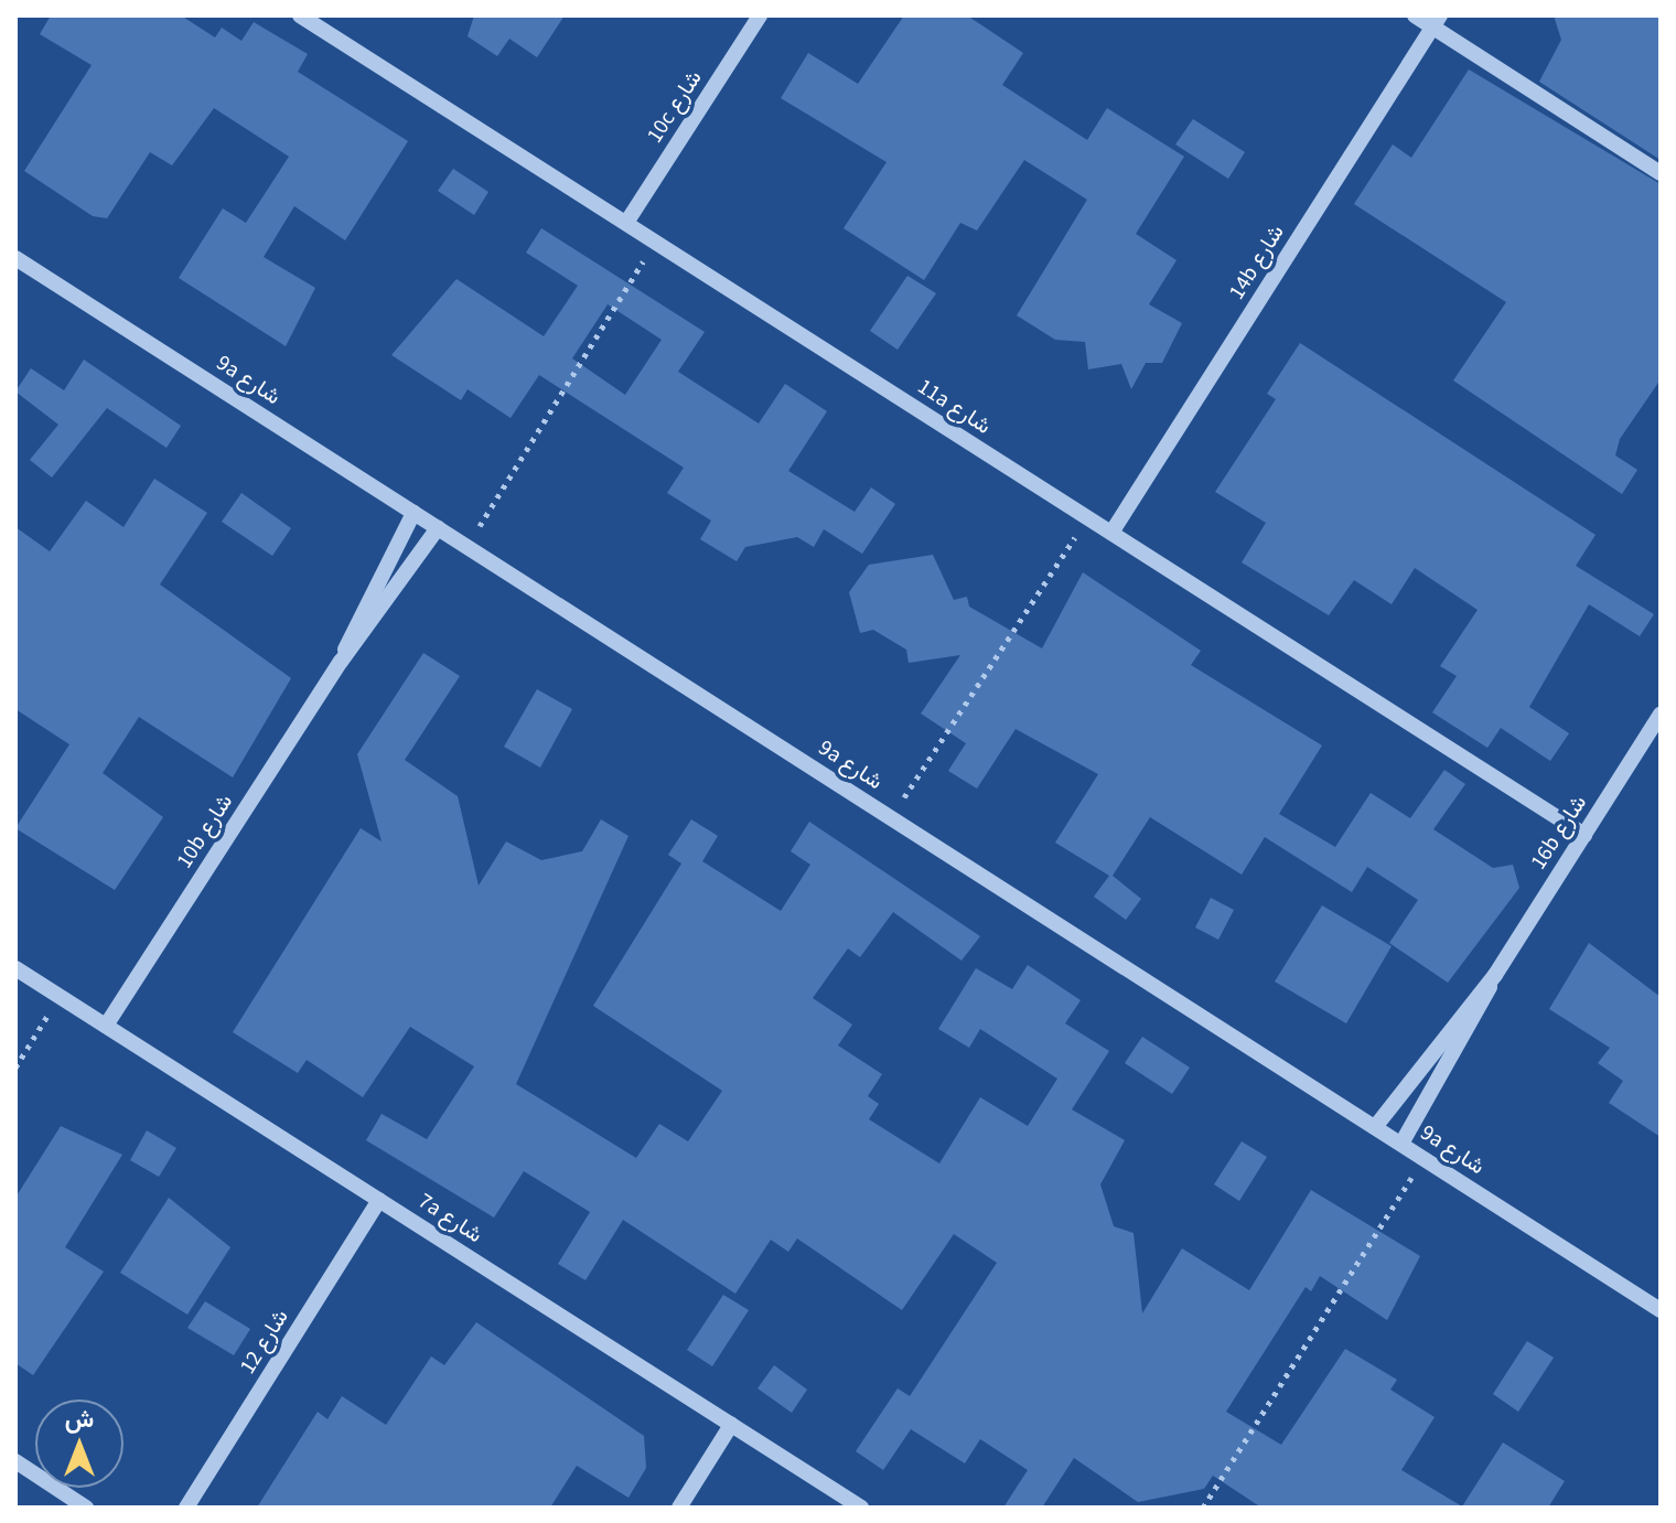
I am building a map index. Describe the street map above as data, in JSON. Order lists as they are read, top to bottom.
{
  "streets": {
    "street": [
      "10c شارع",
      "14b شارع",
      "9a شارع",
      "11a شارع",
      "10b شارع",
      "16b شارع",
      "7a شارع",
      "شارع 12"
    ]
  },
  "crossings": [
    ["10c شارع", "11a شارع"],
    ["14b شارع", "11a شارع"],
    ["9a شارع", "10b شارع"],
    ["9a شارع", "16b شارع"],
    ["11a شارع", "16b شارع"],
    ["10b شارع", "7a شارع"],
    ["7a شارع", "شارع 12"]
  ],
  "north": "top"
}
